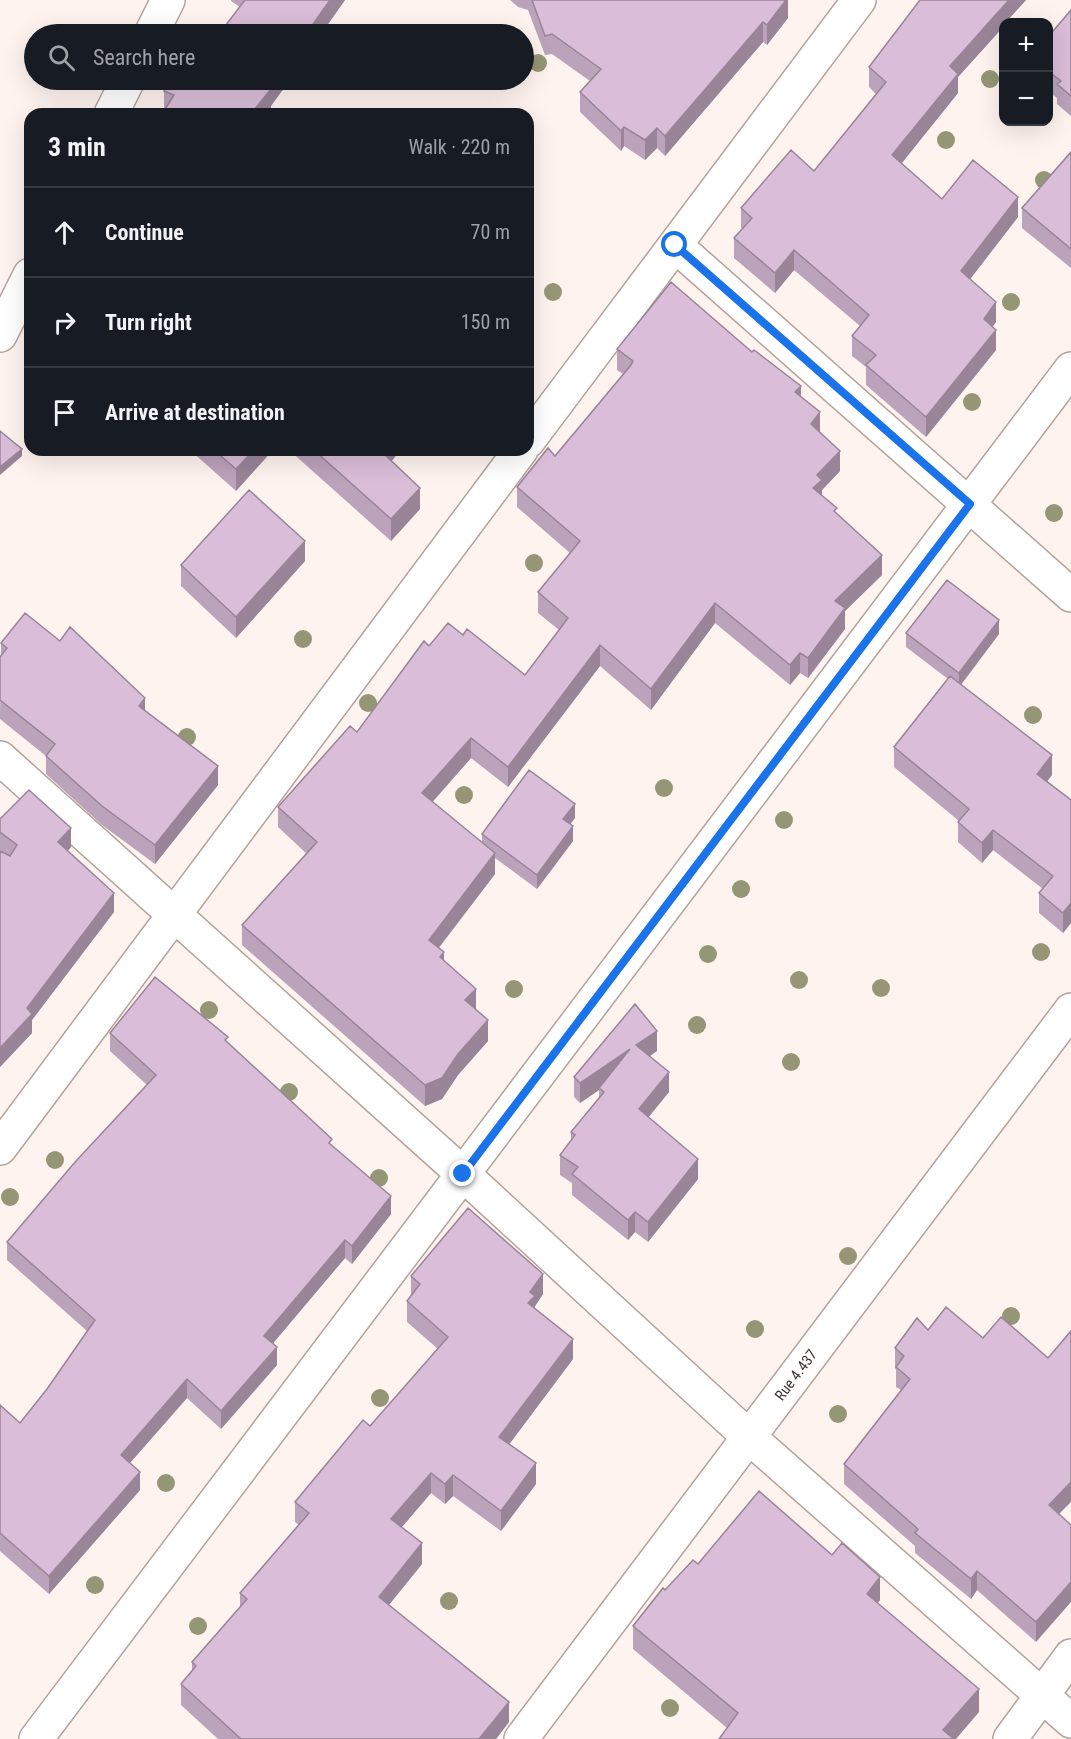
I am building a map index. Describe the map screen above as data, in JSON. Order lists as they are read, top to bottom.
{
  "streets": {
    "street": ["Rue 4.437"]
  },
  "page": {
    "map_buttons": ["+", "−"],
    "search": "Search here",
    "heading": ["3 min", "Walk · 220 m"],
    "list": [
      ["Continue", "70 m"],
      ["Turn right", "150 m"],
      "Arrive at destination"
    ]
  }
}
